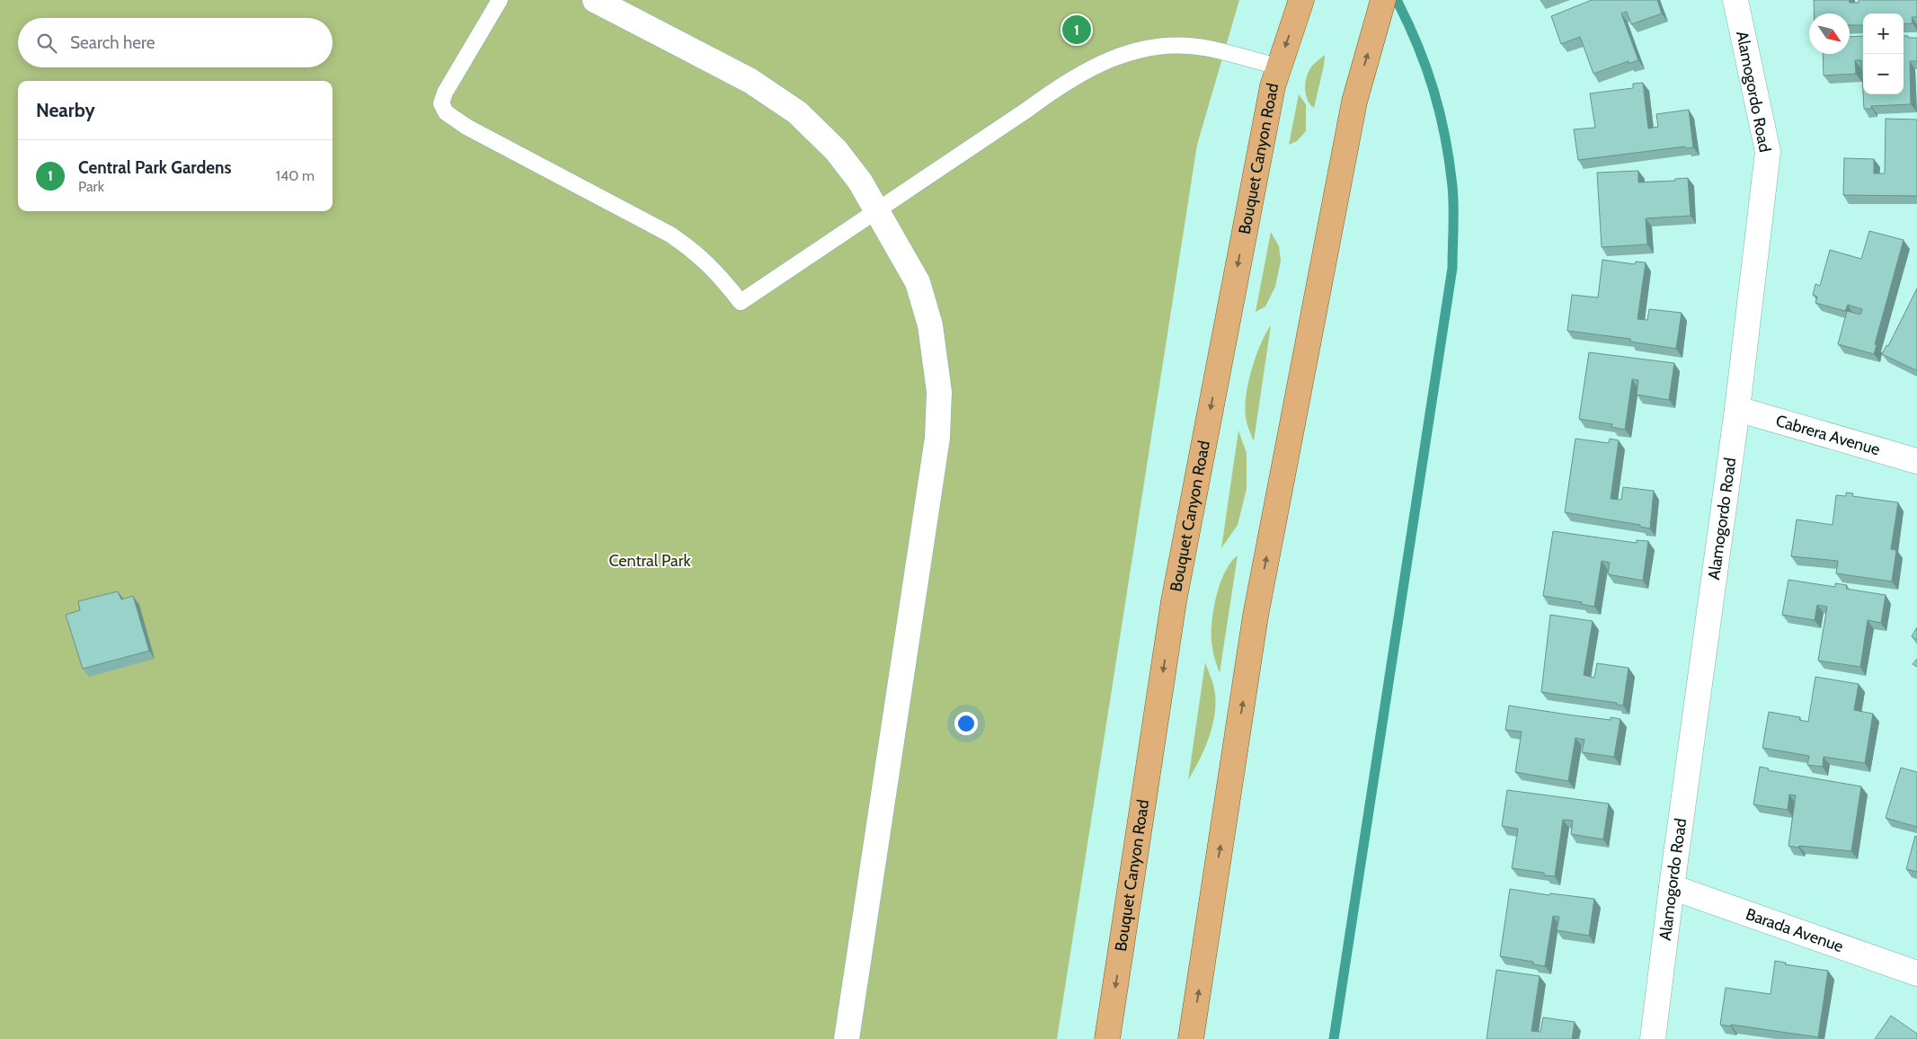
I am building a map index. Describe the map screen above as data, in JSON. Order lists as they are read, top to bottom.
{
  "streets": {
    "main road": ["Bouquet Canyon Road"],
    "street": ["Alamogordo Road", "Cabrera Avenue", "Barada Avenue"]
  },
  "crossings": [
    ["Alamogordo Road", "Cabrera Avenue"],
    ["Alamogordo Road", "Barada Avenue"]
  ],
  "parks": ["Central Park"],
  "north": "bottom right",
  "page": {
    "map_buttons": ["+", "−"],
    "pins": "1",
    "search": "Search here",
    "heading": "Nearby",
    "list": [
      {
        "mark": "1",
        "name": "Central Park Gardens",
        "note": "Park",
        "value": "140 m"
      }
    ]
  }
}
